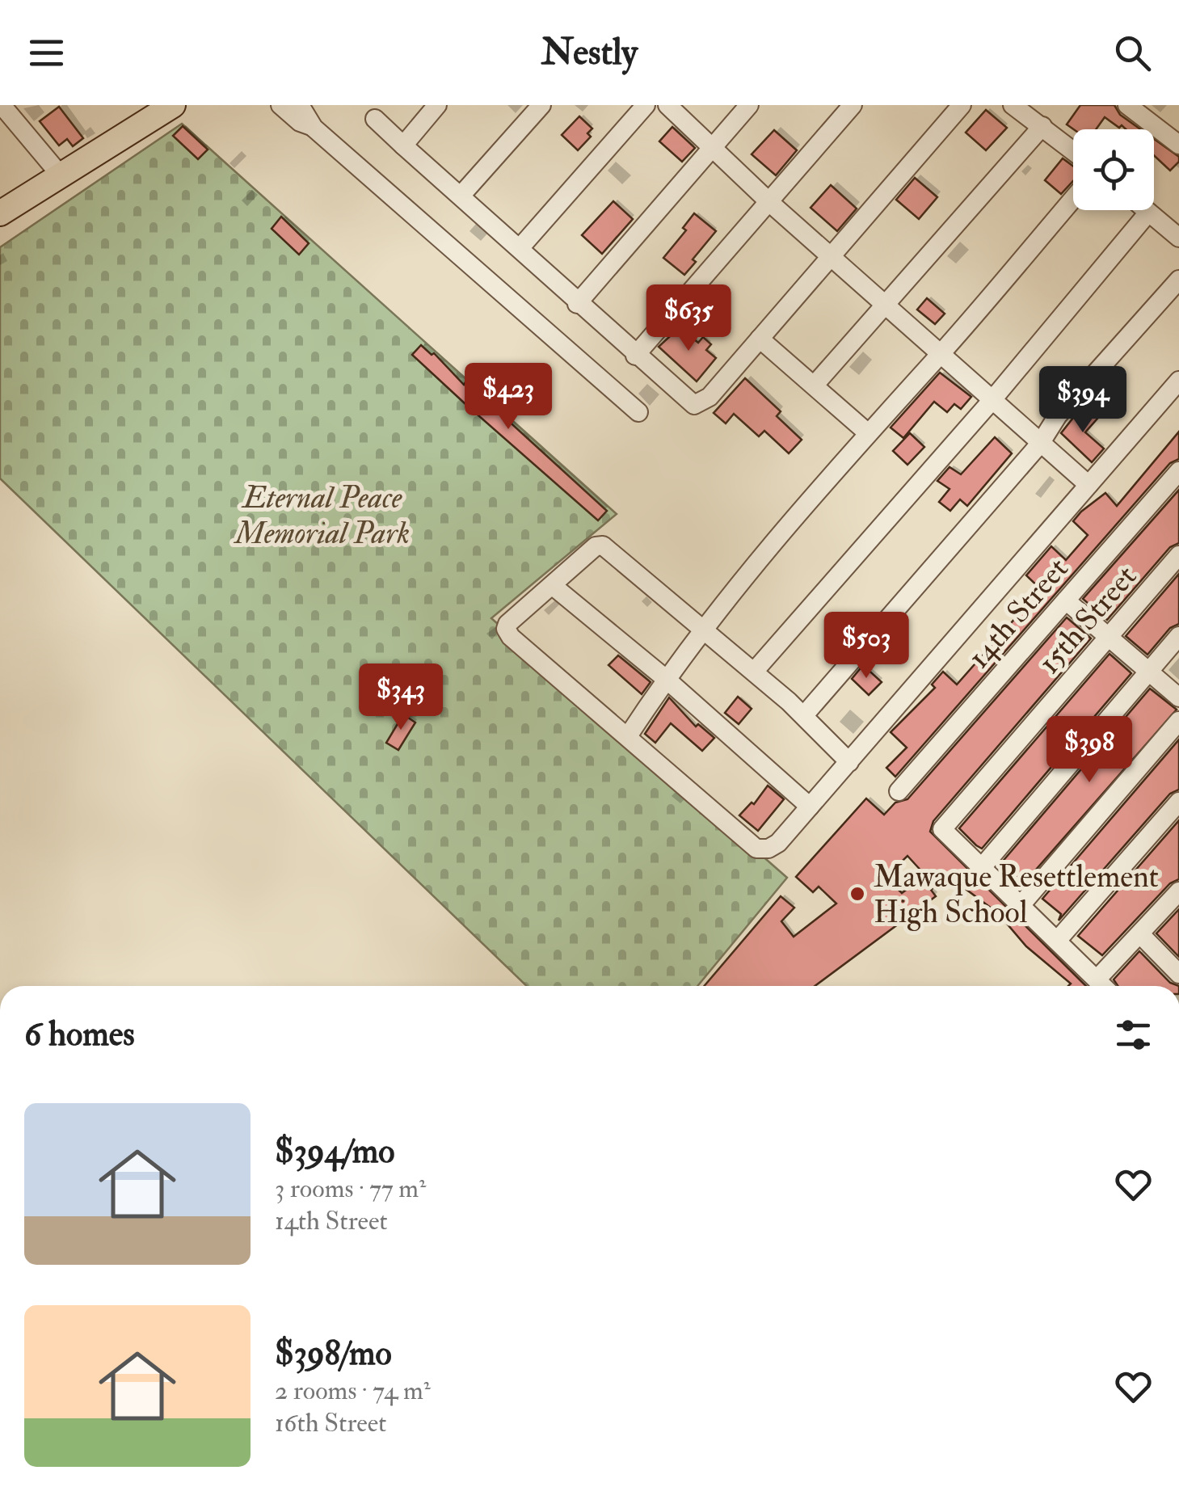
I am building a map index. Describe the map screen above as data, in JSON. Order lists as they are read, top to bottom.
{
  "streets": {
    "street": ["14th Street", "15th Street"]
  },
  "parks": ["Eternal Peace Memorial Park"],
  "places": ["Mawaque Resettlement High School"],
  "page": {
    "header": "Nestly",
    "price": [
      "$635",
      "$423",
      "$394",
      "$503",
      "$343",
      "$398"
    ],
    "heading": "6 homes",
    "list": [
      {
        "name": "$394/mo",
        "note": "3 rooms · 77 m² · 14th Street"
      },
      {
        "name": "$398/mo",
        "note": "2 rooms · 74 m² · 16th Street"
      }
    ]
  }
}
